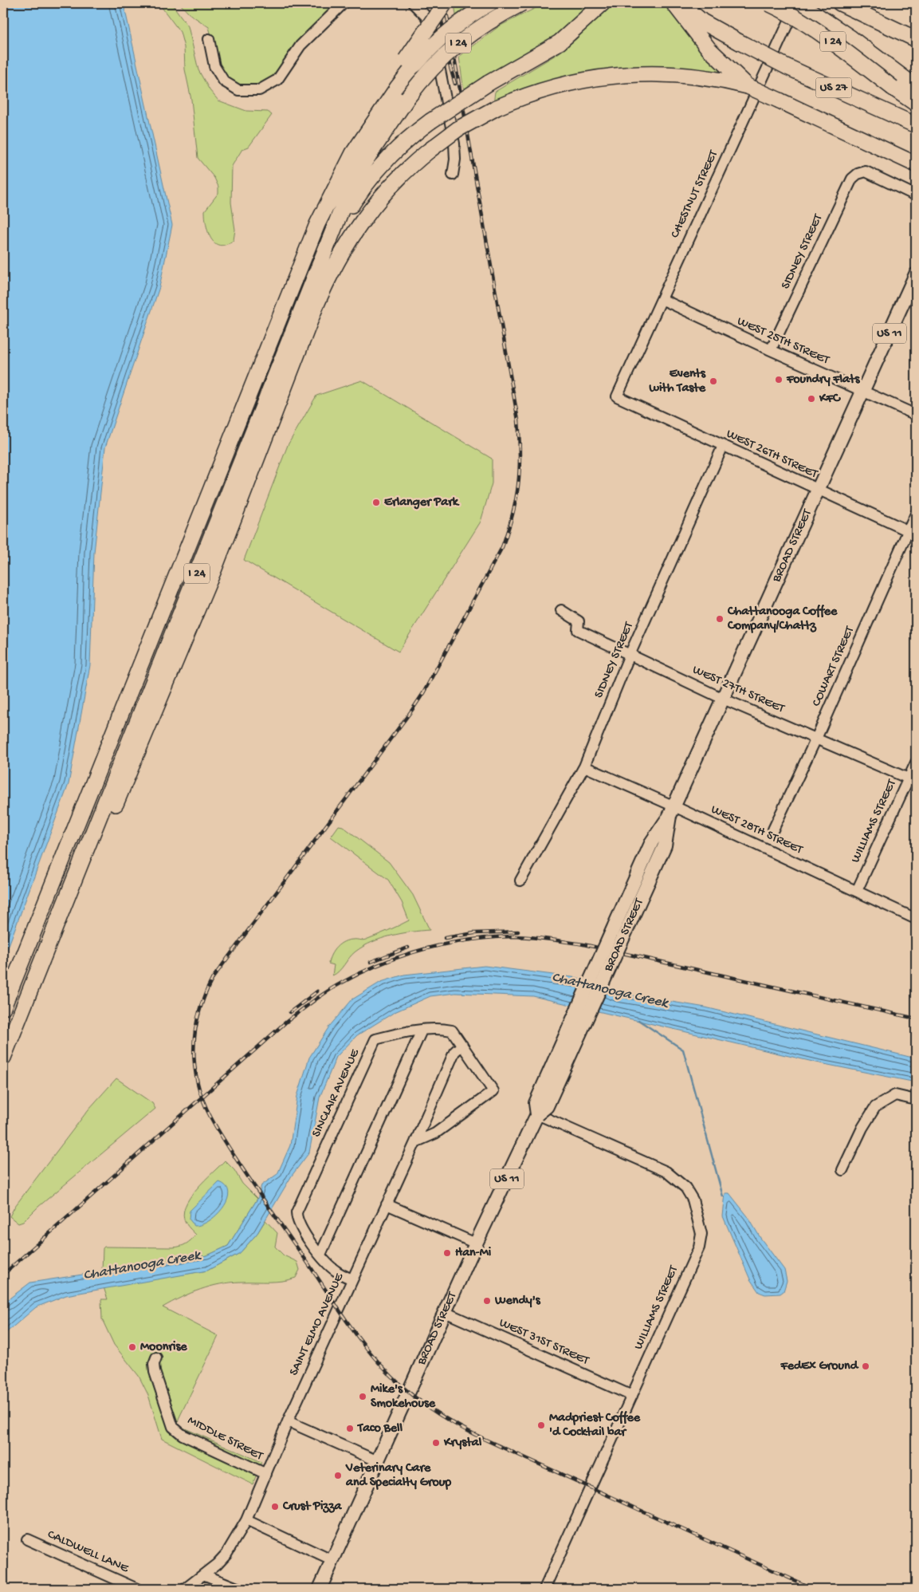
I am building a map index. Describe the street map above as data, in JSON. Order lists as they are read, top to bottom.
{
  "streets": {
    "highway": ["I 24", "US 27"],
    "main road": ["US 11", "BROAD STREET"],
    "street": [
      "CHESTNUT STREET",
      "SIDNEY STREET",
      "WEST 25TH STREET",
      "WEST 26TH STREET",
      "COWART STREET",
      "WEST 27TH STREET",
      "WILLIAMS STREET",
      "WEST 28TH STREET",
      "SINCLAIR AVENUE",
      "SAINT ELMO AVENUE",
      "WEST 31ST STREET",
      "MIDDLE STREET",
      "CALDWELL LANE"
    ]
  },
  "crossings": [
    ["I 24", "CHESTNUT STREET"],
    ["CHESTNUT STREET", "WEST 25TH STREET"],
    ["CHESTNUT STREET", "WEST 26TH STREET"],
    ["SIDNEY STREET", "WEST 25TH STREET"],
    ["SIDNEY STREET", "WEST 26TH STREET"],
    ["SIDNEY STREET", "WEST 27TH STREET"],
    ["SIDNEY STREET", "WEST 28TH STREET"],
    ["WEST 25TH STREET", "BROAD STREET"],
    ["WEST 26TH STREET", "BROAD STREET"],
    ["WEST 26TH STREET", "COWART STREET"],
    ["BROAD STREET", "WEST 27TH STREET"],
    ["BROAD STREET", "WILLIAMS STREET"],
    ["BROAD STREET", "WEST 28TH STREET"],
    ["BROAD STREET", "WEST 31ST STREET"],
    ["COWART STREET", "WEST 27TH STREET"],
    ["WEST 27TH STREET", "WILLIAMS STREET"],
    ["WILLIAMS STREET", "WEST 28TH STREET"],
    ["WILLIAMS STREET", "WEST 31ST STREET"],
    ["SINCLAIR AVENUE", "SAINT ELMO AVENUE"],
    ["SAINT ELMO AVENUE", "MIDDLE STREET"]
  ],
  "water": ["Chattanooga Creek"],
  "places": [
    "Foundry Flats",
    "Events with Taste",
    "KFC",
    "Erlanger Park",
    "Chattanooga Coffee Company/Chattz",
    "Han-Mi",
    "Wendy's",
    "Moonrise",
    "FedEx Ground",
    "Mike's Smokehouse",
    "Madpriest Coffee 'd Cocktail bar",
    "Taco Bell",
    "Krystal",
    "Veterinary Care and Specialty Group",
    "Crust Pizza"
  ]
}
